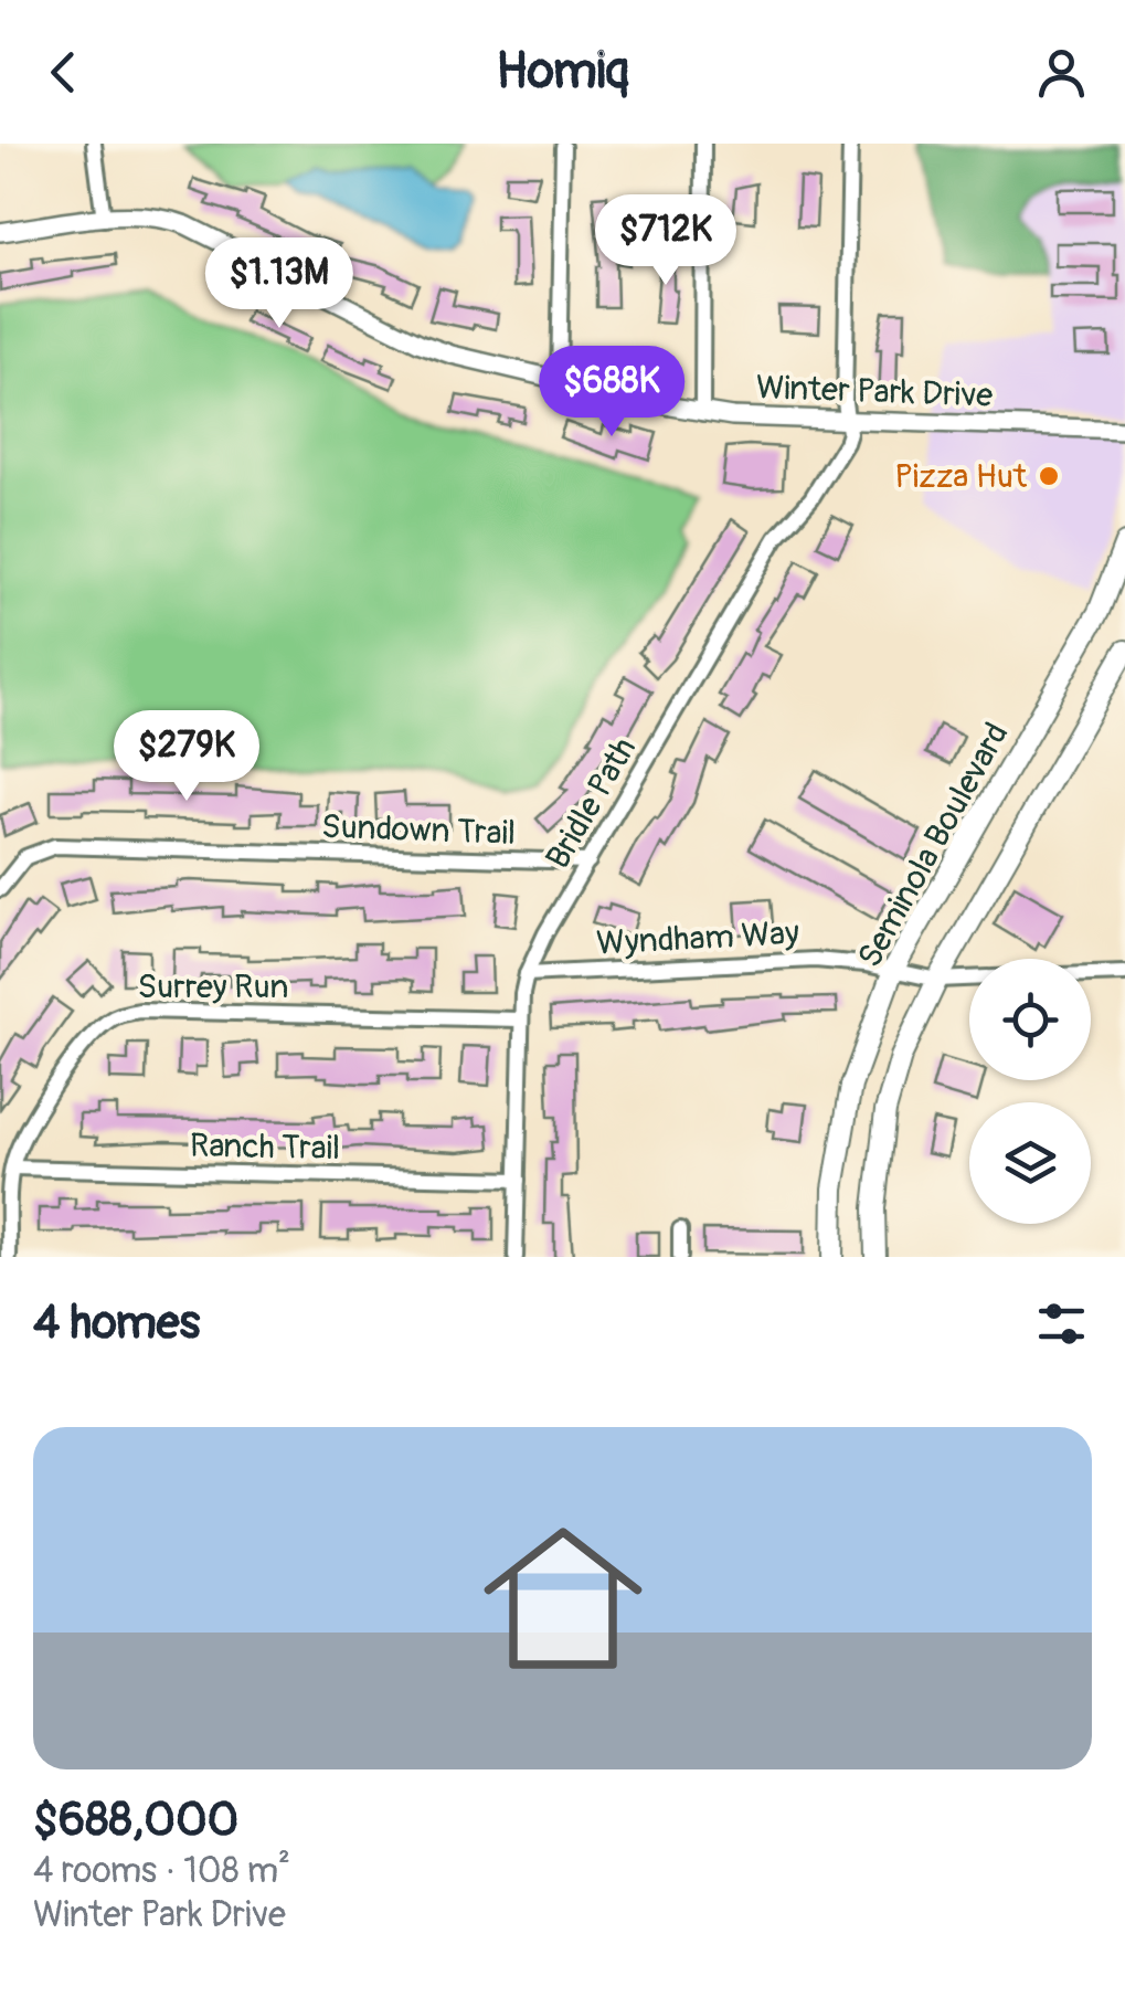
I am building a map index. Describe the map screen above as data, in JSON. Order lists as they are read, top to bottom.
{
  "streets": {
    "main road": ["Seminola Boulevard"],
    "street": [
      "Winter Park Drive",
      "Bridle Path",
      "Sundown Trail",
      "Wyndham Way",
      "Surrey Run",
      "Ranch Trail"
    ]
  },
  "crossings": [
    ["Winter Park Drive", "Bridle Path"],
    ["Bridle Path", "Sundown Trail"],
    ["Bridle Path", "Wyndham Way"],
    ["Bridle Path", "Surrey Run"],
    ["Bridle Path", "Ranch Trail"],
    ["Seminola Boulevard", "Wyndham Way"],
    ["Surrey Run", "Ranch Trail"]
  ],
  "places": ["Pizza Hut"],
  "page": {
    "header": "Homiq",
    "price": [
      "$712K",
      "$1.13M",
      "$688K",
      "$279K"
    ],
    "heading": "4 homes",
    "list": [
      {
        "name": "$688,000",
        "note": "4 rooms · 108 m² · Winter Park Drive"
      }
    ]
  }
}
